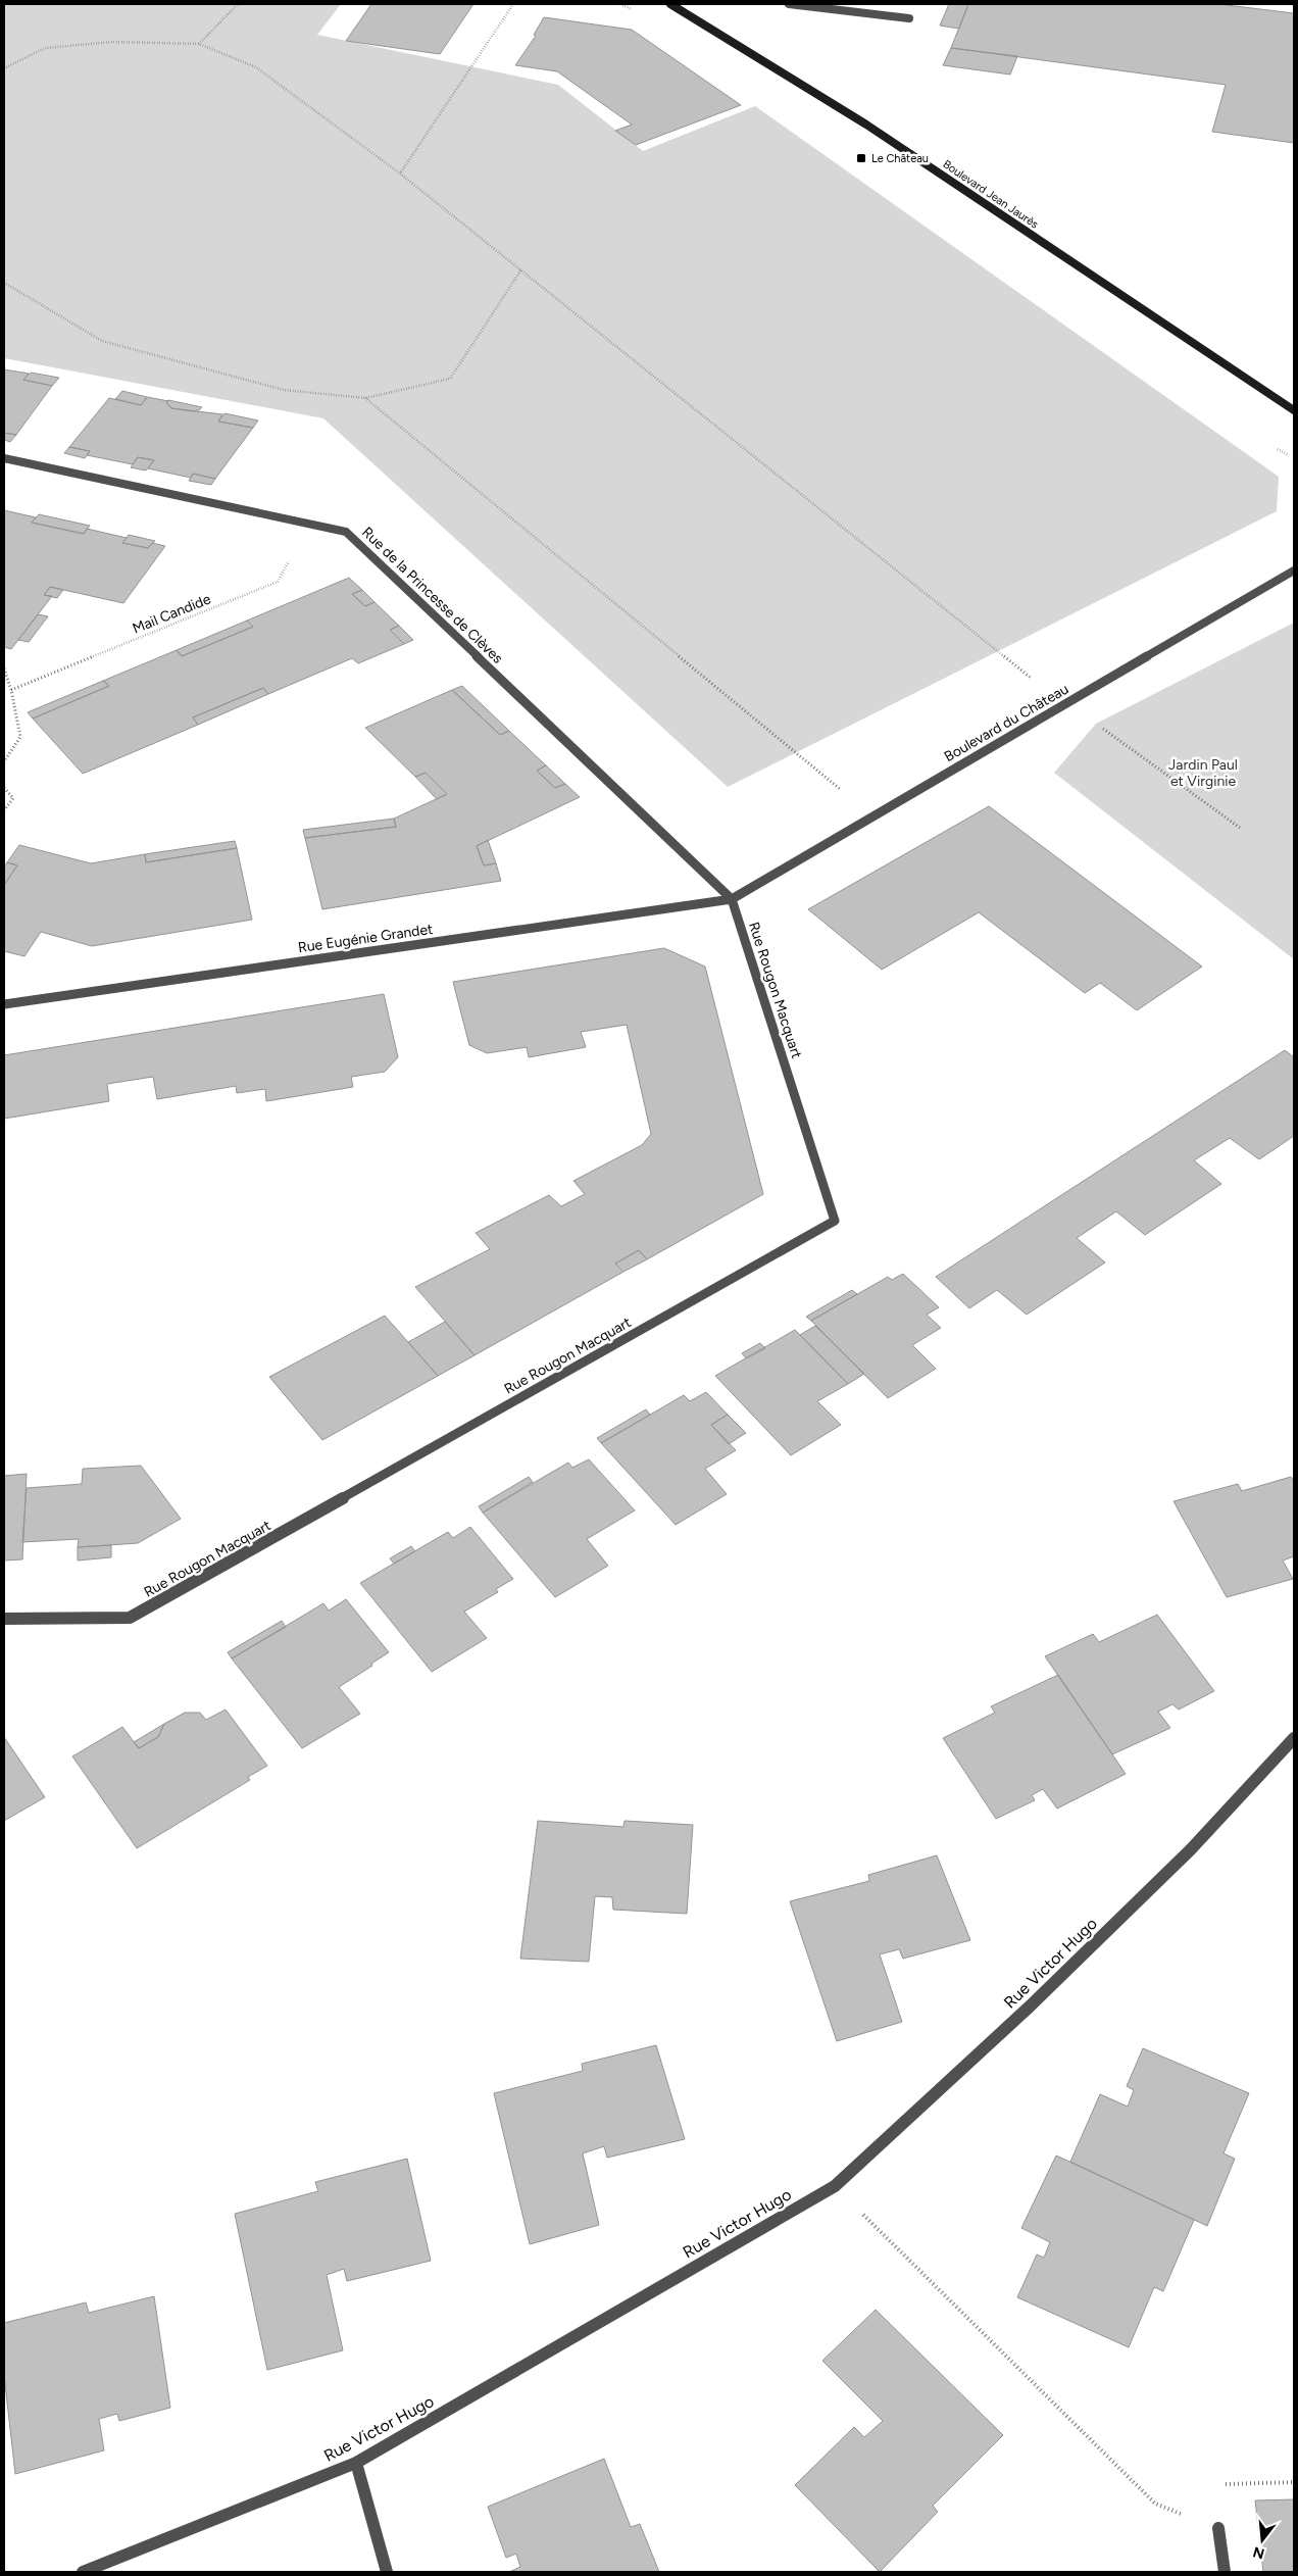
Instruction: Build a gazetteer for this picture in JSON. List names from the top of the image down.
{
  "streets": {
    "street": [
      "Boulevard Jean Jaurès",
      "Rue de la Princesse de Clèves",
      "Boulevard du Château",
      "Rue Eugénie Grandet",
      "Rue Rougon Macquart",
      "Rue Victor Hugo"
    ],
    "path": ["Mail Candide"]
  },
  "crossings": [
    ["Rue de la Princesse de Clèves", "Mail Candide"],
    ["Rue de la Princesse de Clèves", "Boulevard du Château"],
    ["Rue de la Princesse de Clèves", "Rue Eugénie Grandet"],
    ["Rue de la Princesse de Clèves", "Rue Rougon Macquart"],
    ["Boulevard du Château", "Rue Eugénie Grandet"],
    ["Boulevard du Château", "Rue Rougon Macquart"],
    ["Rue Eugénie Grandet", "Rue Rougon Macquart"]
  ],
  "parks": ["Jardin Paul et Virginie"],
  "places": {
    "transit": ["Le Château"]
  },
  "north": "bottom"
}
